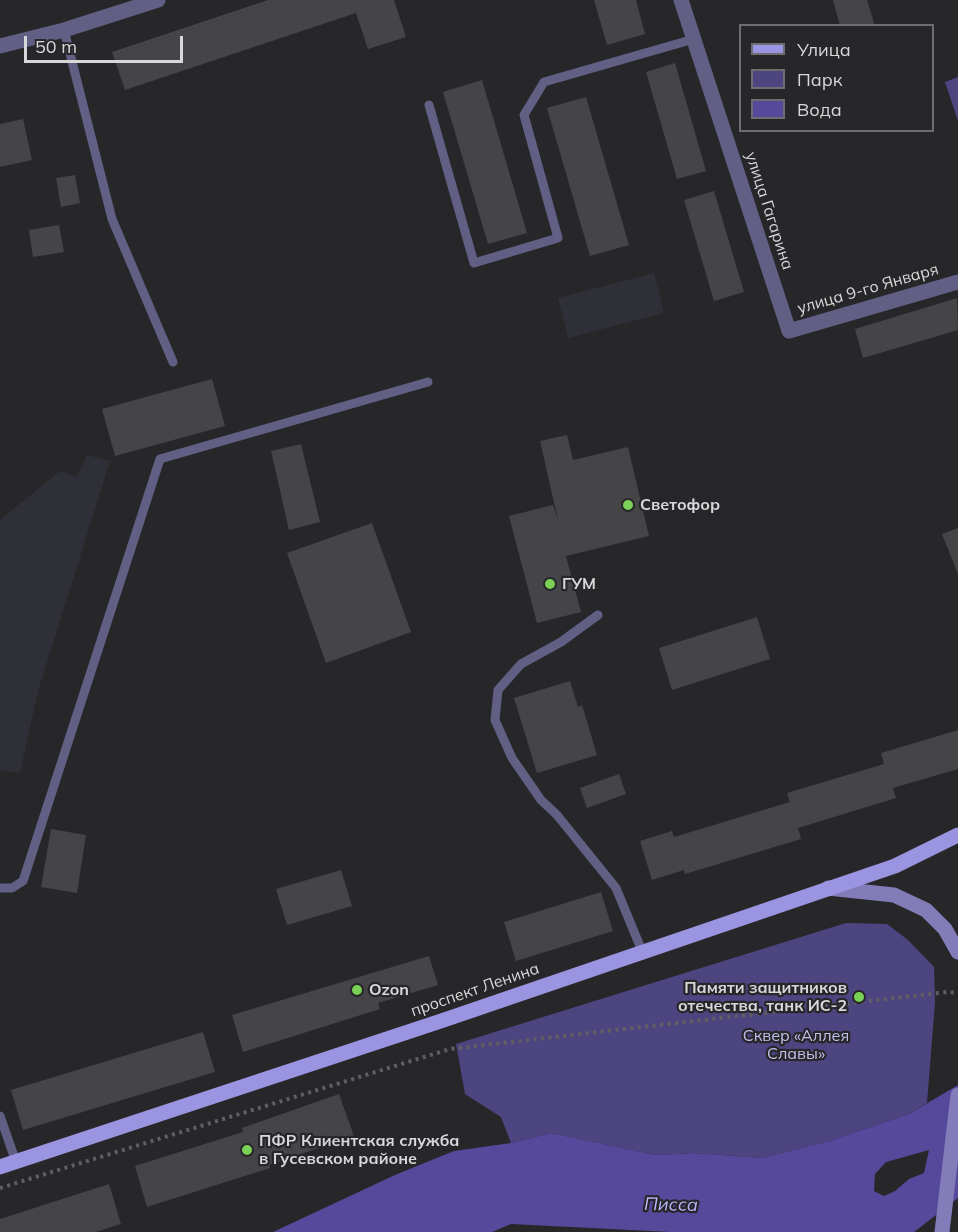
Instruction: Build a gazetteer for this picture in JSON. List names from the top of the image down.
{
  "streets": {
    "main road": ["проспект Ленина"],
    "street": ["улица Гагарина", "улица 9-го Января"]
  },
  "crossings": [
    ["улица Гагарина", "улица 9-го Января"]
  ],
  "water": ["Писса"],
  "parks": ["Сквер «Аллея Славы»"],
  "places": [
    "Светофор",
    "ГУМ",
    "Ozon",
    "Памяти защитников отечества, танк ИС-2",
    "ПФР Клиентская служба в Гусевском районе"
  ],
  "legend": ["Улица", "Парк", "Вода"],
  "scale_bar": "50 m"
}
